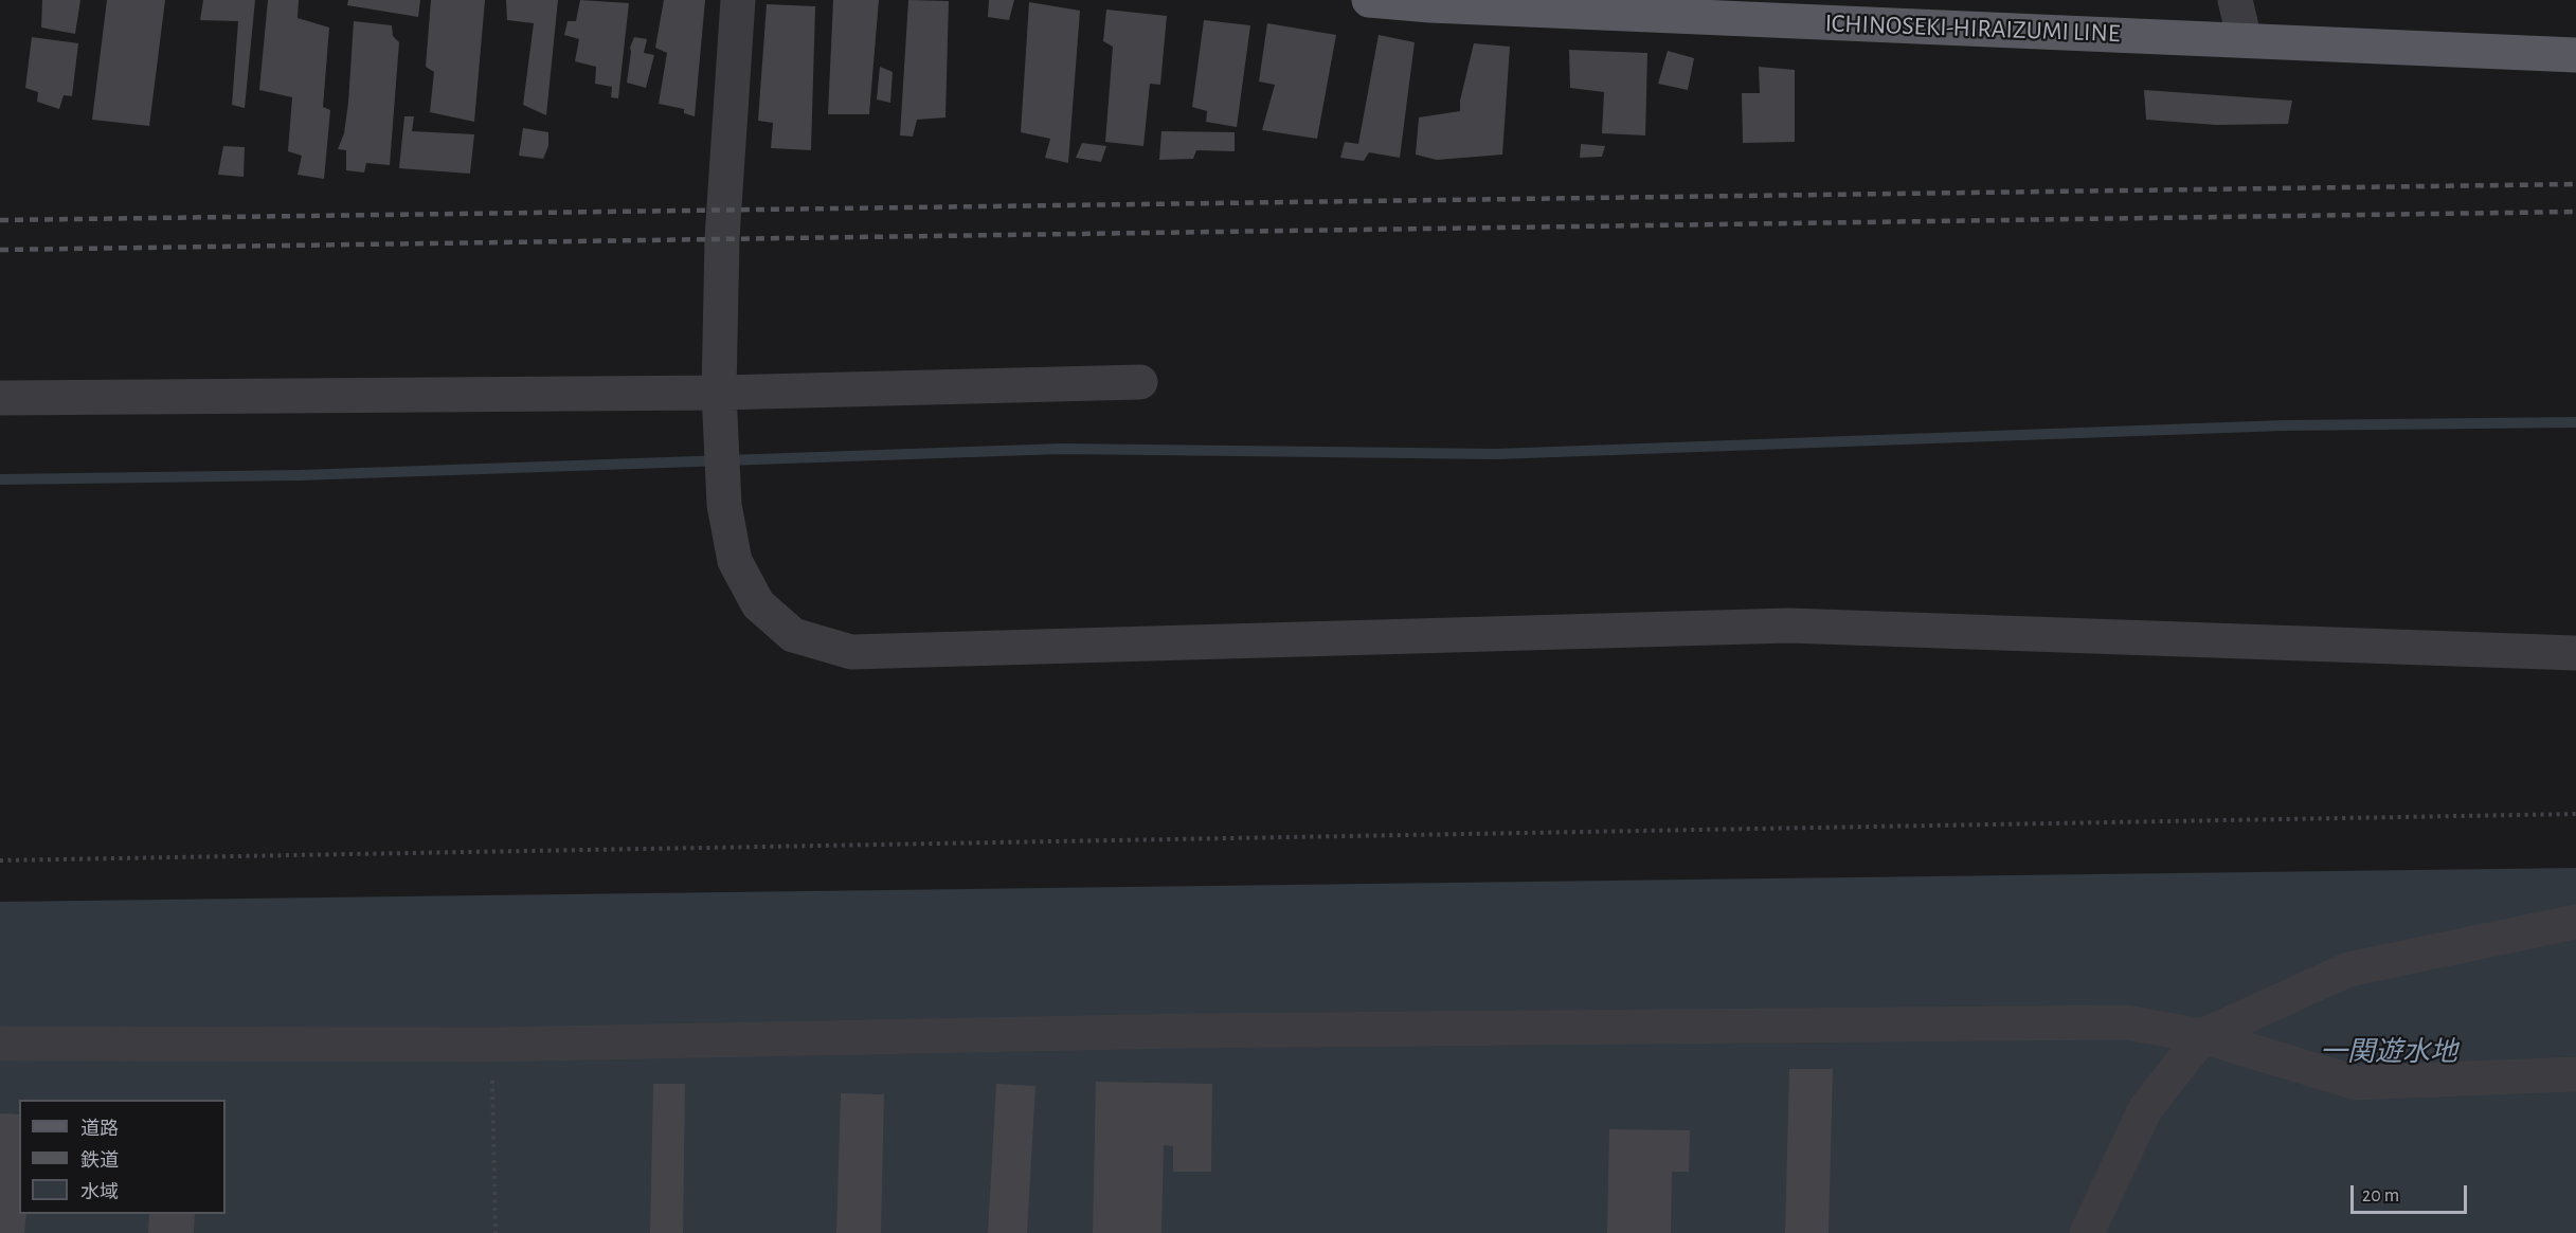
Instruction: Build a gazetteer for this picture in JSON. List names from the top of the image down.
{
  "streets": {
    "main road": ["ICHINOSEKI-HIRAIZUMI LINE"]
  },
  "water": ["一関遊水地"],
  "legend": ["道路", "鉄道", "水域"],
  "scale_bar": "20 m"
}
